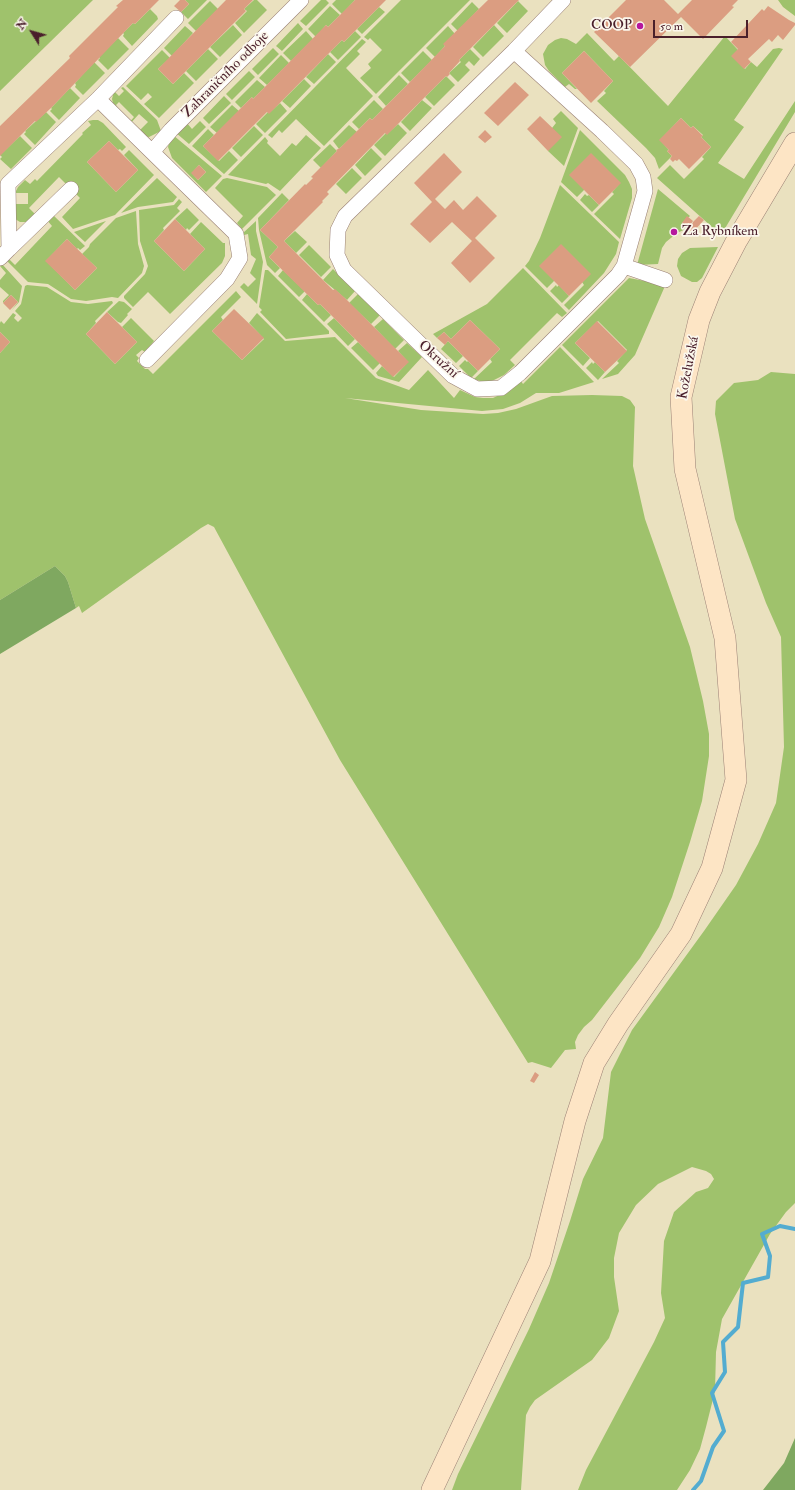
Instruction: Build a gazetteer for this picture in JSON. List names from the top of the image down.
{
  "streets": {
    "main road": ["Koželužská"],
    "street": ["Zahraničního odboje", "Okružní"]
  },
  "places": ["COOP", "Za Rybníkem"],
  "scale_bar": "50 m",
  "north": "top left"
}
